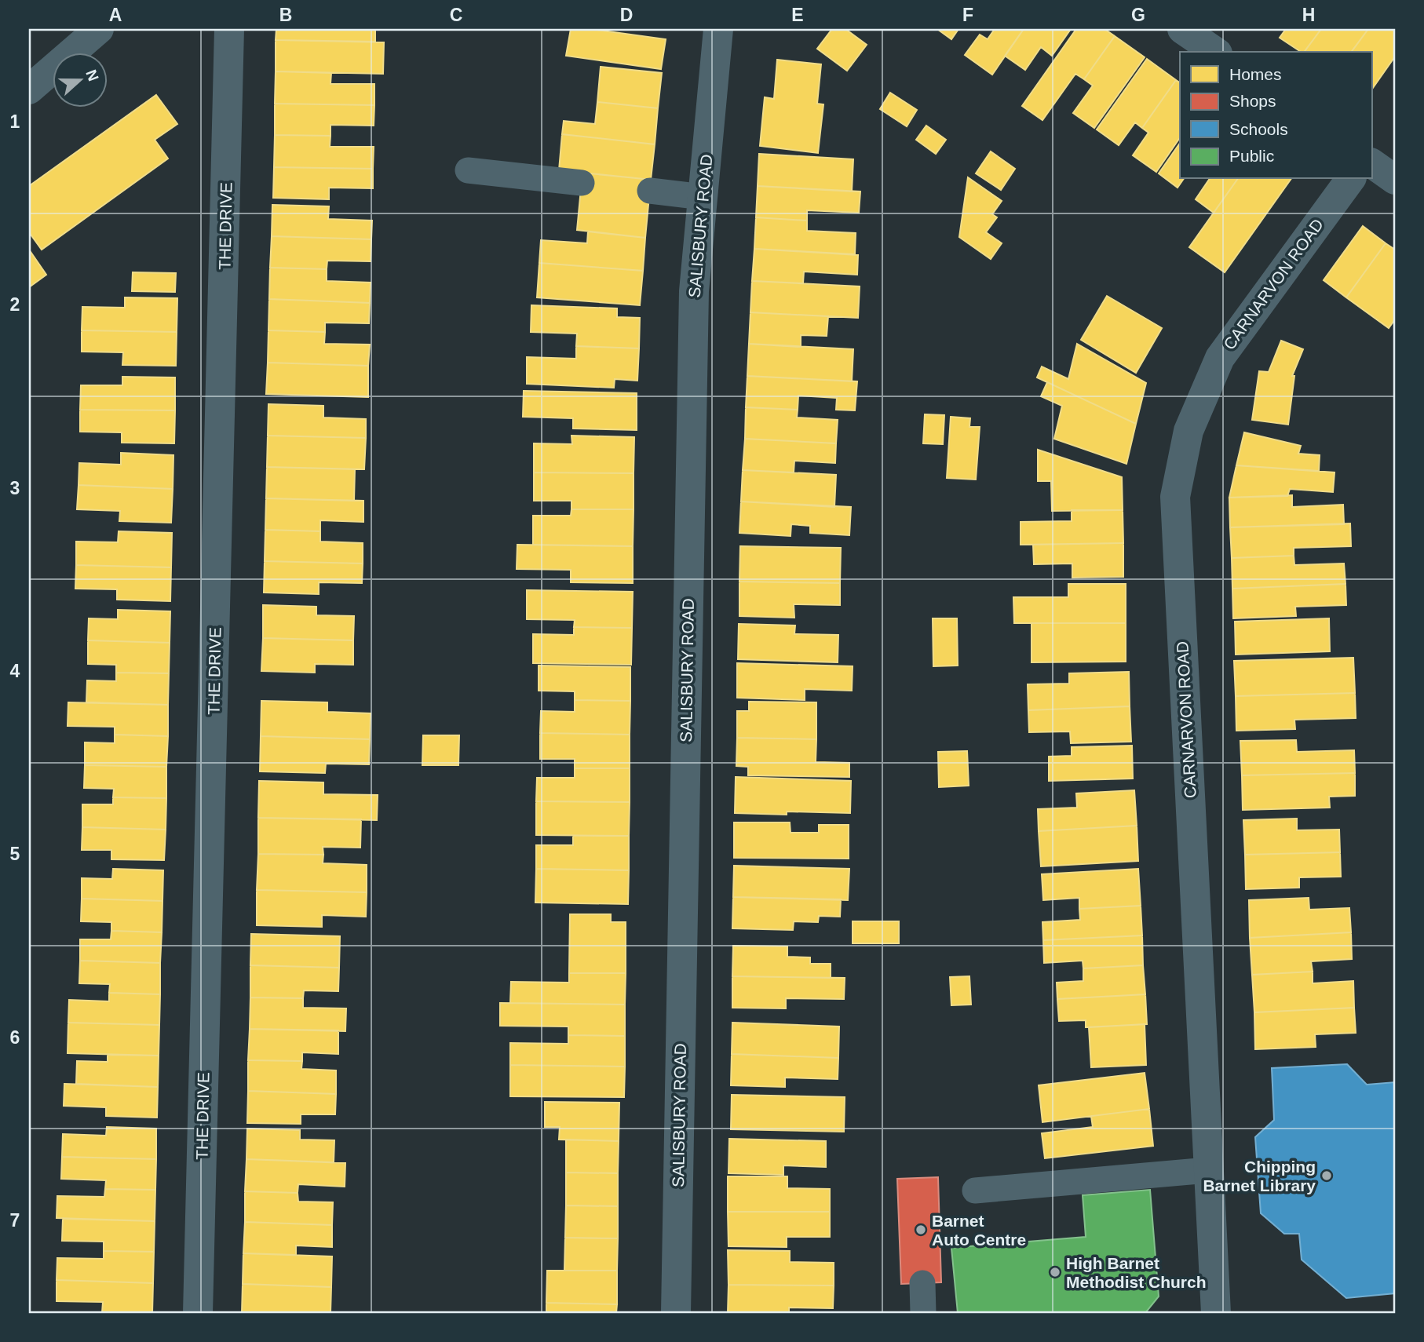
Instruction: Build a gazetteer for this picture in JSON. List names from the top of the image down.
{
  "streets": {
    "street": ["THE DRIVE", "SALISBURY ROAD", "CARNARVON ROAD"]
  },
  "places": ["Chipping Barnet Library", "Barnet Auto Centre", "High Barnet Methodist Church"],
  "legend": [
    "Homes",
    "Shops",
    "Schools",
    "Public"
  ],
  "north": "right",
  "grid": {
    "columns": [
      "A",
      "B",
      "C",
      "D",
      "E",
      "F",
      "G",
      "H"
    ],
    "rows": [
      "1",
      "2",
      "3",
      "4",
      "5",
      "6",
      "7"
    ]
  }
}
